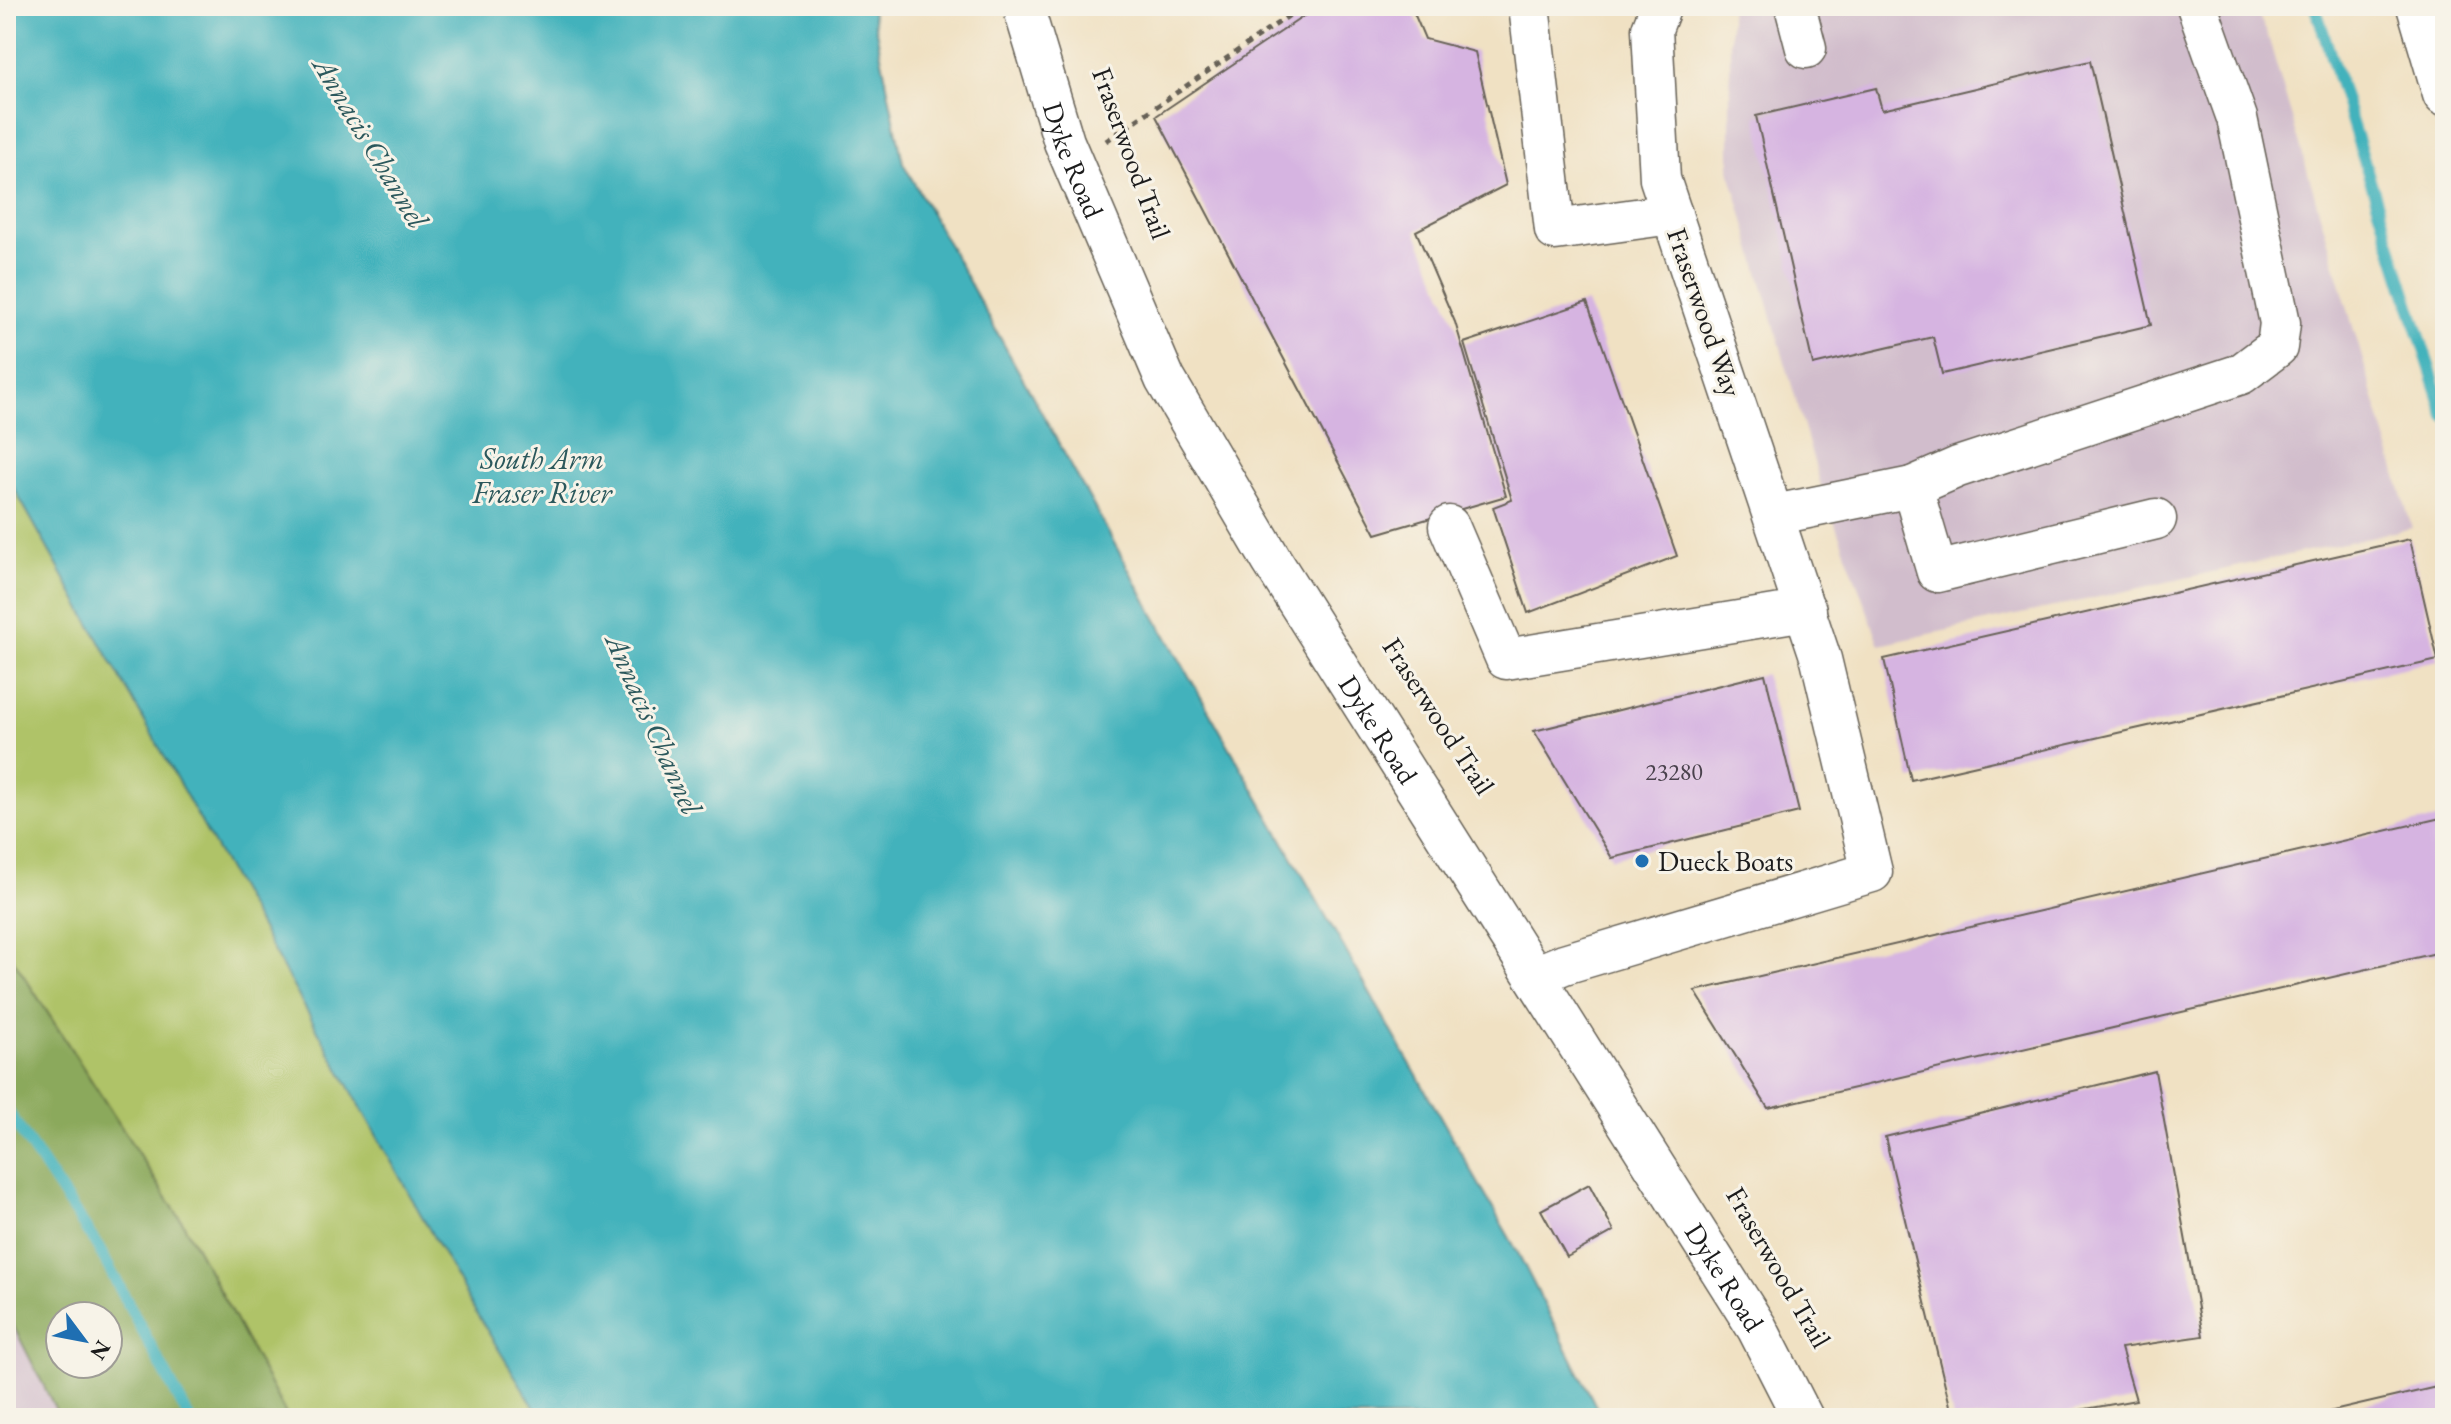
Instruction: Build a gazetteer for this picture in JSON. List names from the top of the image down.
{
  "streets": {
    "street": ["Dyke Road", "Fraserwood Way"],
    "path": ["Fraserwood Trail"]
  },
  "crossings": [
    ["Dyke Road", "Fraserwood Way"]
  ],
  "water": ["Annacis Channel", "South Arm Fraser River"],
  "places": ["Dueck Boats"],
  "house_numbers": ["23280"],
  "north": "bottom right"
}
